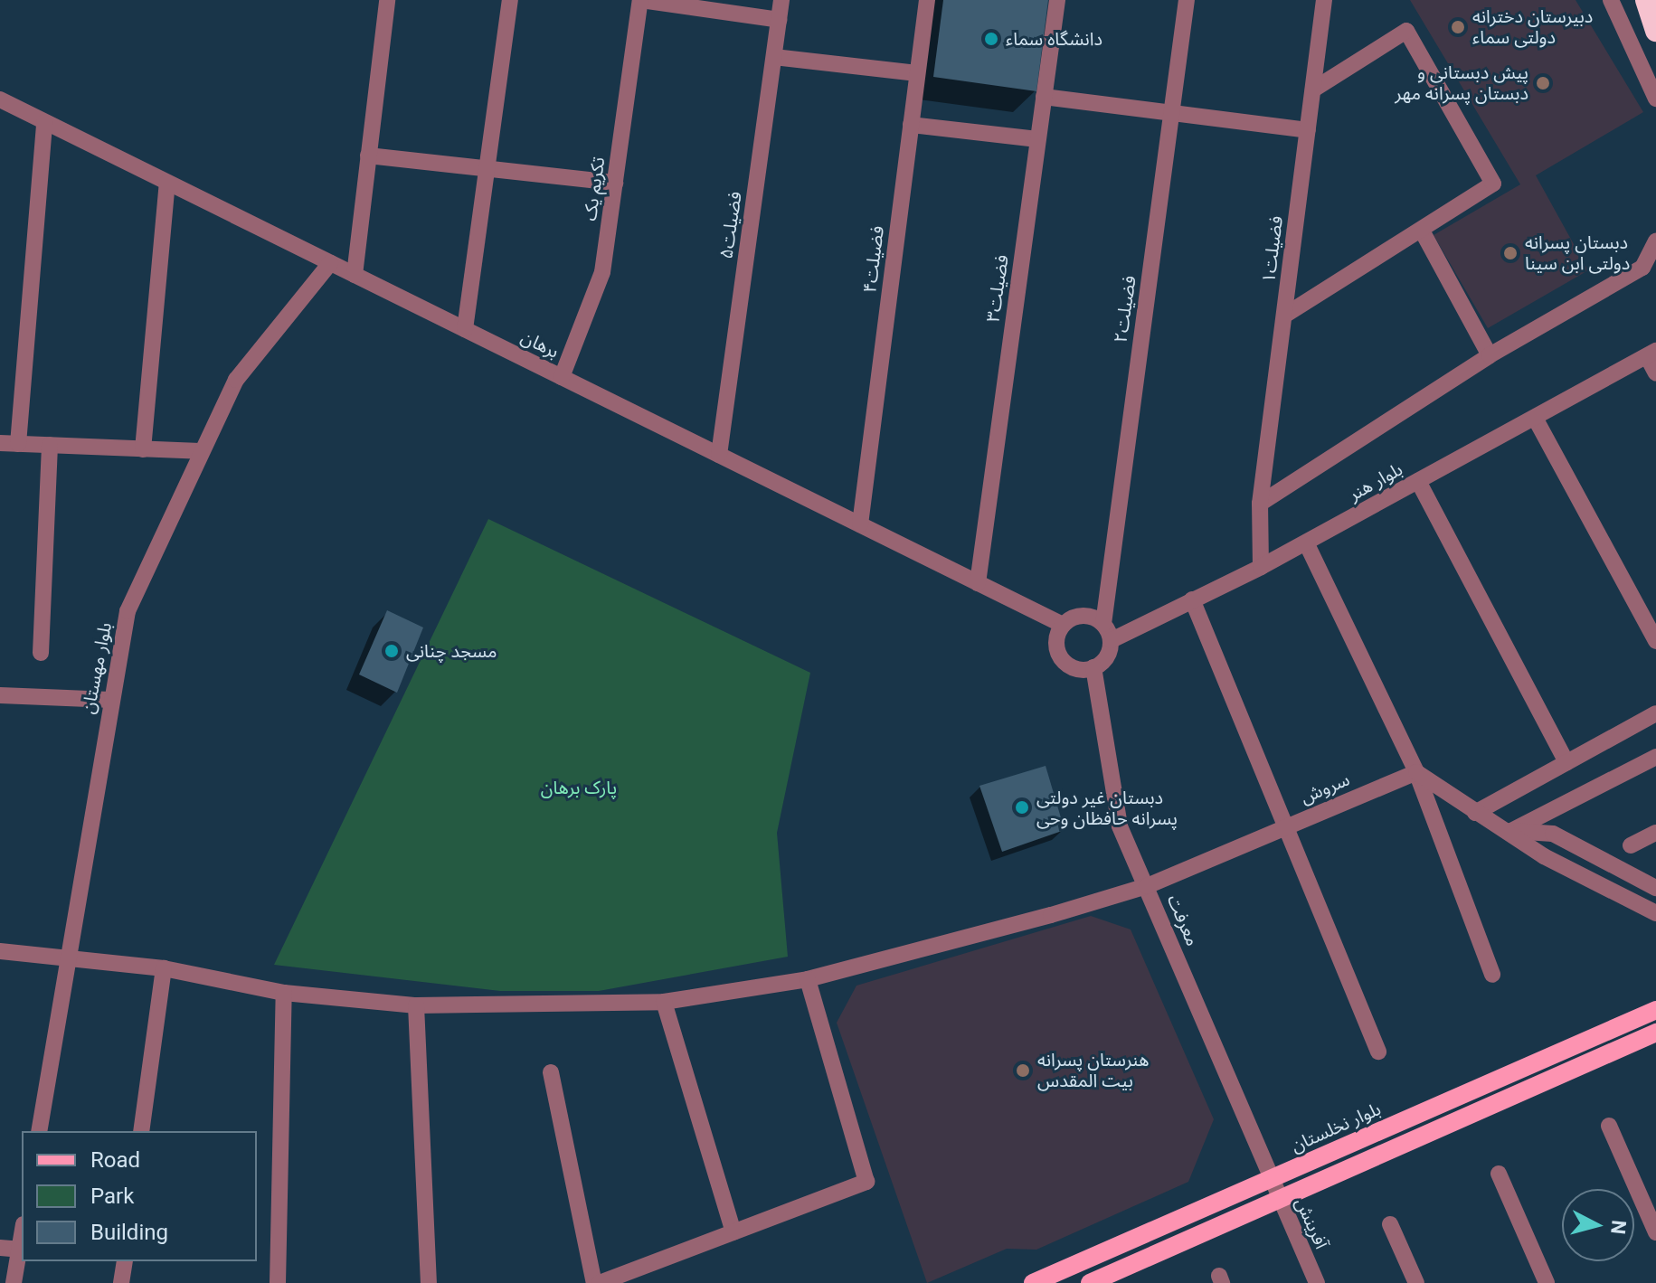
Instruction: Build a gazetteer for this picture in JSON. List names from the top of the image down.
{
  "streets": {
    "main road": ["بلوار نخلستان"],
    "street": [
      "تکریم یک",
      "فضیلت۵",
      "فضیلت۱",
      "فضیلت۴",
      "فضیلت۳",
      "فضیلت۲",
      "برهان",
      "بلوار هنر",
      "بلوار مهستان",
      "سروش",
      "معرفت",
      "آفرینش"
    ]
  },
  "crossings": [
    ["تکریم یک", "برهان"],
    ["فضیلت۵", "برهان"],
    ["فضیلت۱", "بلوار هنر"],
    ["فضیلت۴", "برهان"],
    ["فضیلت۳", "برهان"],
    ["فضیلت۲", "برهان"],
    ["فضیلت۲", "بلوار هنر"],
    ["فضیلت۲", "معرفت"],
    ["برهان", "بلوار هنر"],
    ["برهان", "بلوار مهستان"],
    ["برهان", "معرفت"],
    ["بلوار هنر", "معرفت"],
    ["بلوار مهستان", "سروش"],
    ["سروش", "معرفت"],
    ["معرفت", "بلوار نخلستان"],
    ["معرفت", "آفرینش"],
    ["بلوار نخلستان", "آفرینش"]
  ],
  "parks": ["پارک برهان"],
  "places": [
    "دبیرستان دخترانه دولتی سماء",
    "دانشگاه سماء",
    "پیش دبستانی و دبستان پسرانه مهر",
    "دبستان پسرانه دولتی ابن سینا",
    "مسجد چنانی",
    "دبستان غیر دولتی پسرانه حافظان وحی",
    "هنرستان پسرانه بیت المقدس"
  ],
  "legend": ["Road", "Park", "Building"],
  "north": "right"
}
